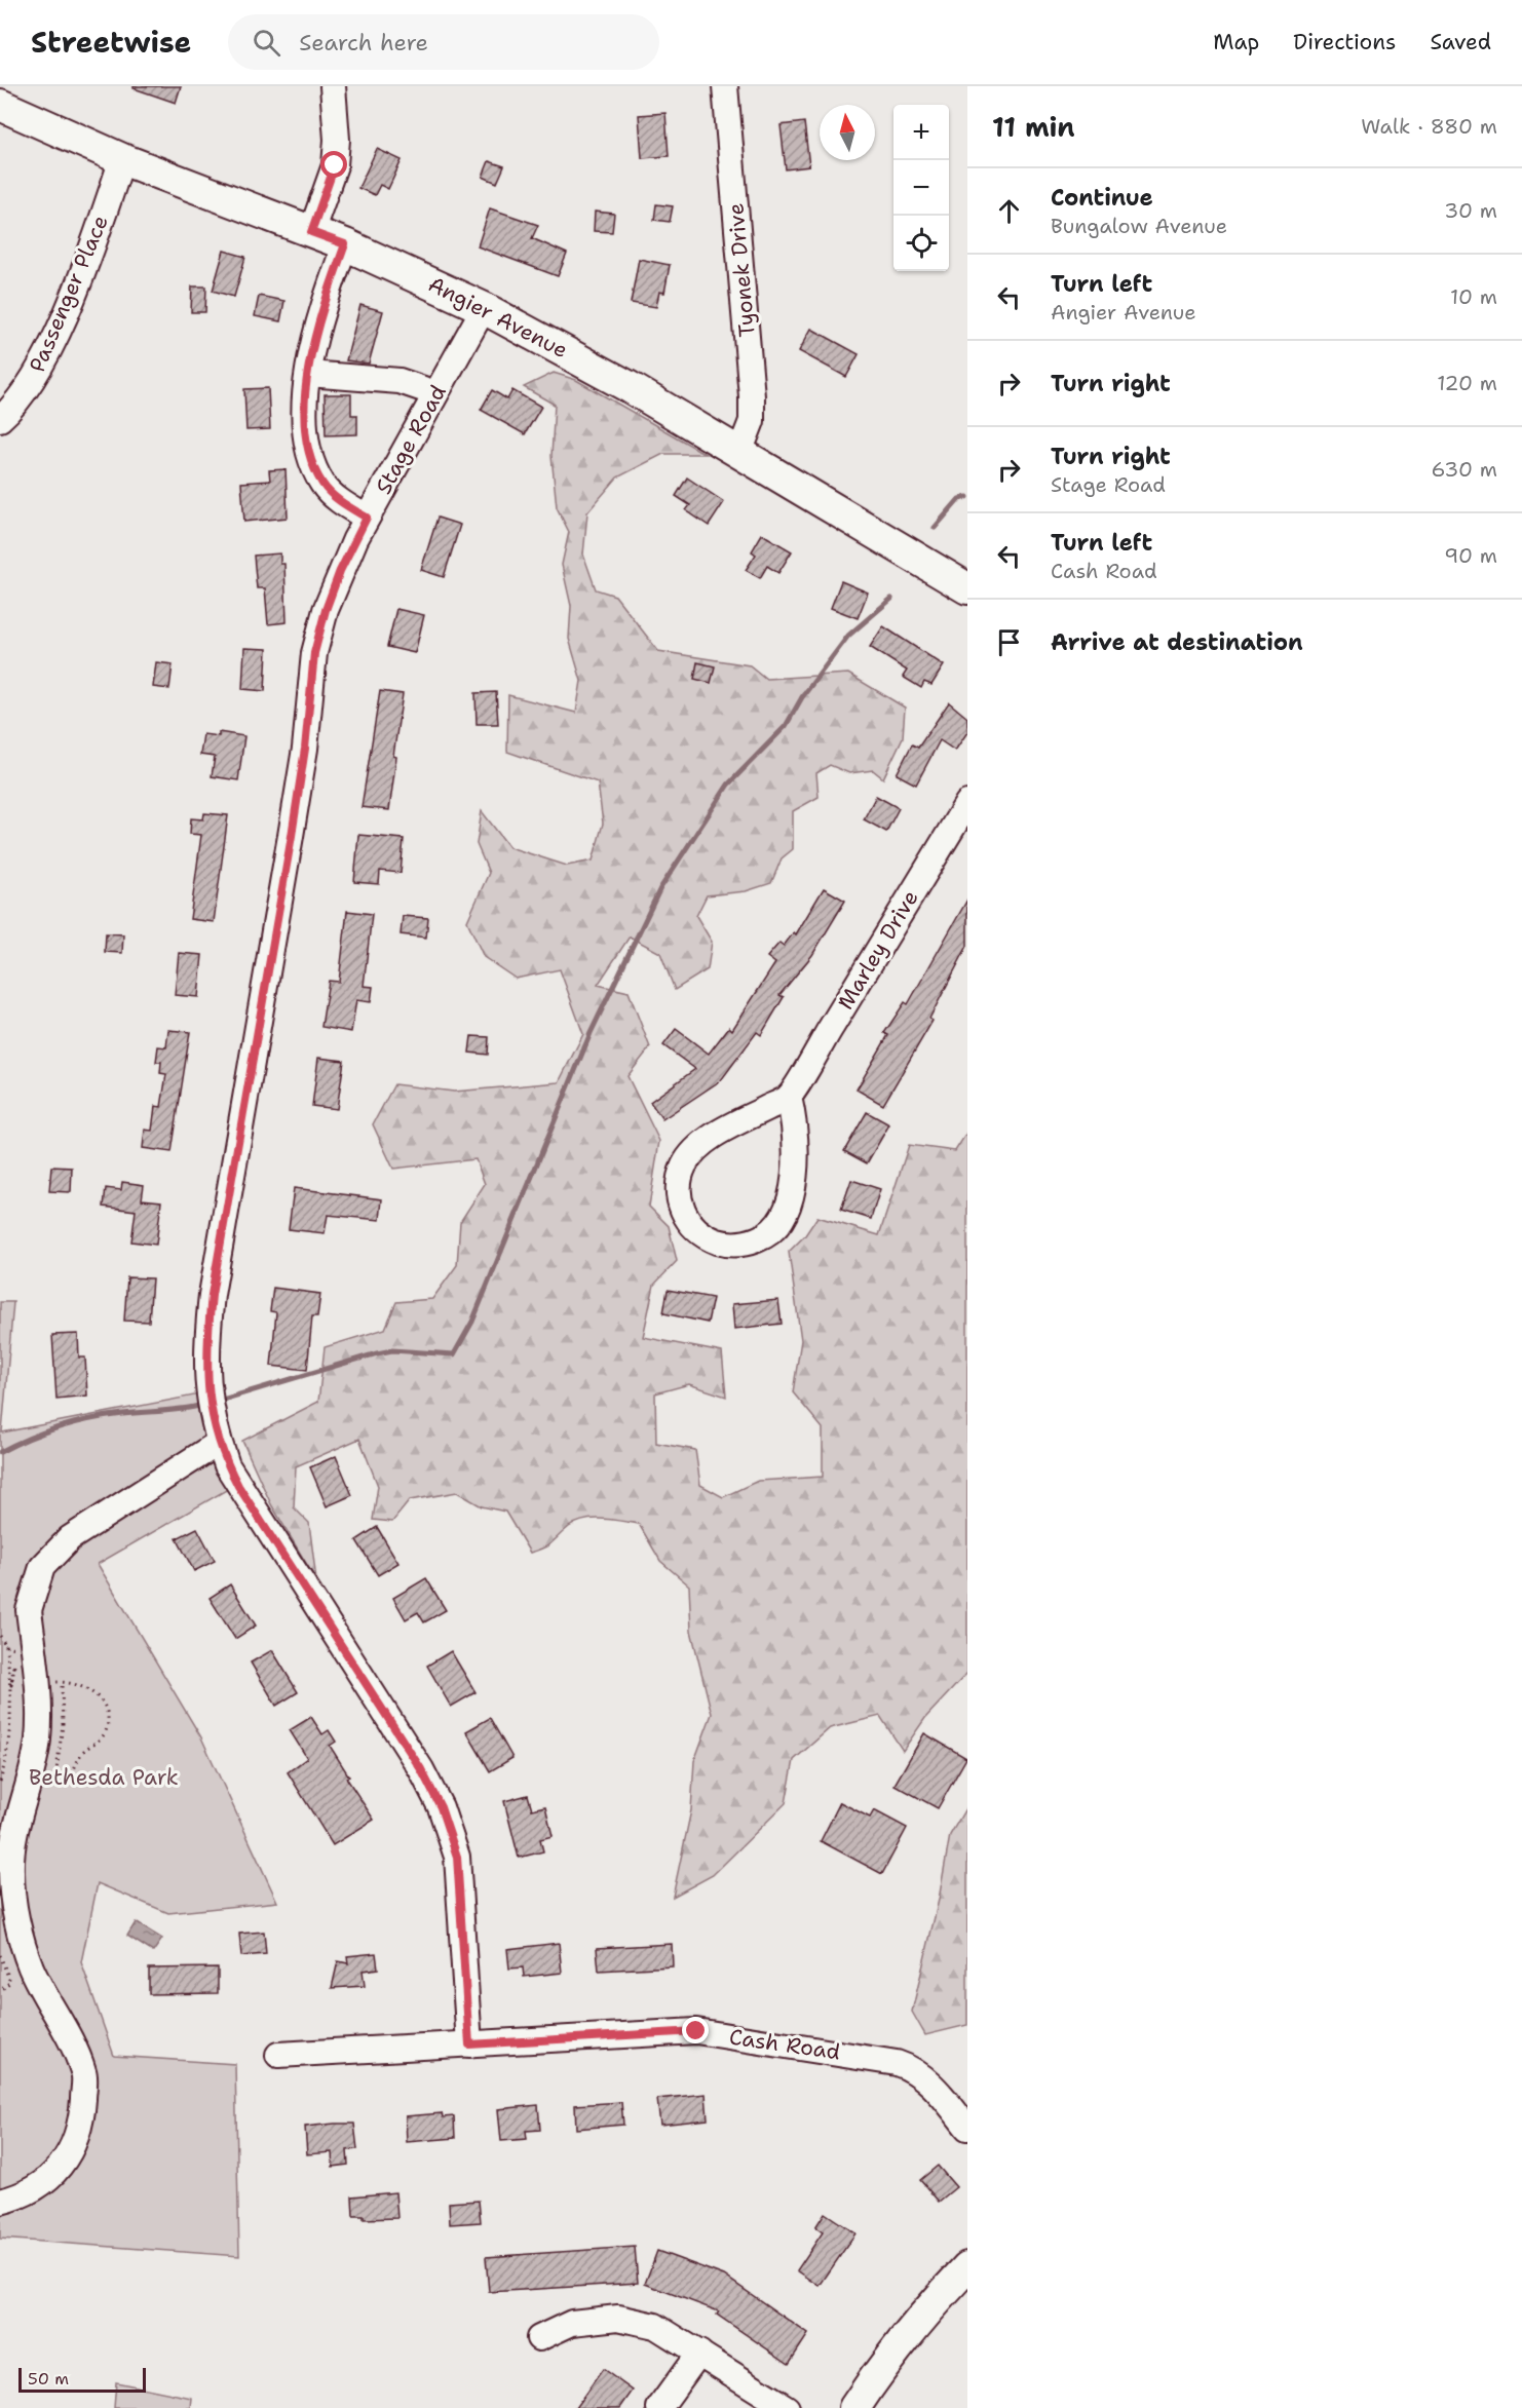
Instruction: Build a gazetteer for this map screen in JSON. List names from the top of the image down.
{
  "streets": {
    "main road": ["Angier Avenue"],
    "street": [
      "Tyonek Drive",
      "Passenger Place",
      "Stage Road",
      "Marley Drive",
      "Cash Road"
    ]
  },
  "crossings": [
    ["Tyonek Drive", "Angier Avenue"],
    ["Passenger Place", "Angier Avenue"],
    ["Angier Avenue", "Stage Road"],
    ["Stage Road", "Cash Road"]
  ],
  "parks": ["Bethesda Park"],
  "scale_bar": "50 m",
  "north": "top",
  "page": {
    "header": "Streetwise",
    "search": "Search here",
    "nav": ["Map", "Directions", "Saved"],
    "heading": ["11 min", "Walk · 880 m"],
    "map_buttons": ["+", "−"],
    "list": [
      ["Continue", "Bungalow Avenue", "30 m"],
      ["Turn left", "Angier Avenue", "10 m"],
      ["Turn right", "120 m"],
      ["Turn right", "Stage Road", "630 m"],
      ["Turn left", "Cash Road", "90 m"],
      "Arrive at destination"
    ],
    "scale": "50 m"
  }
}
